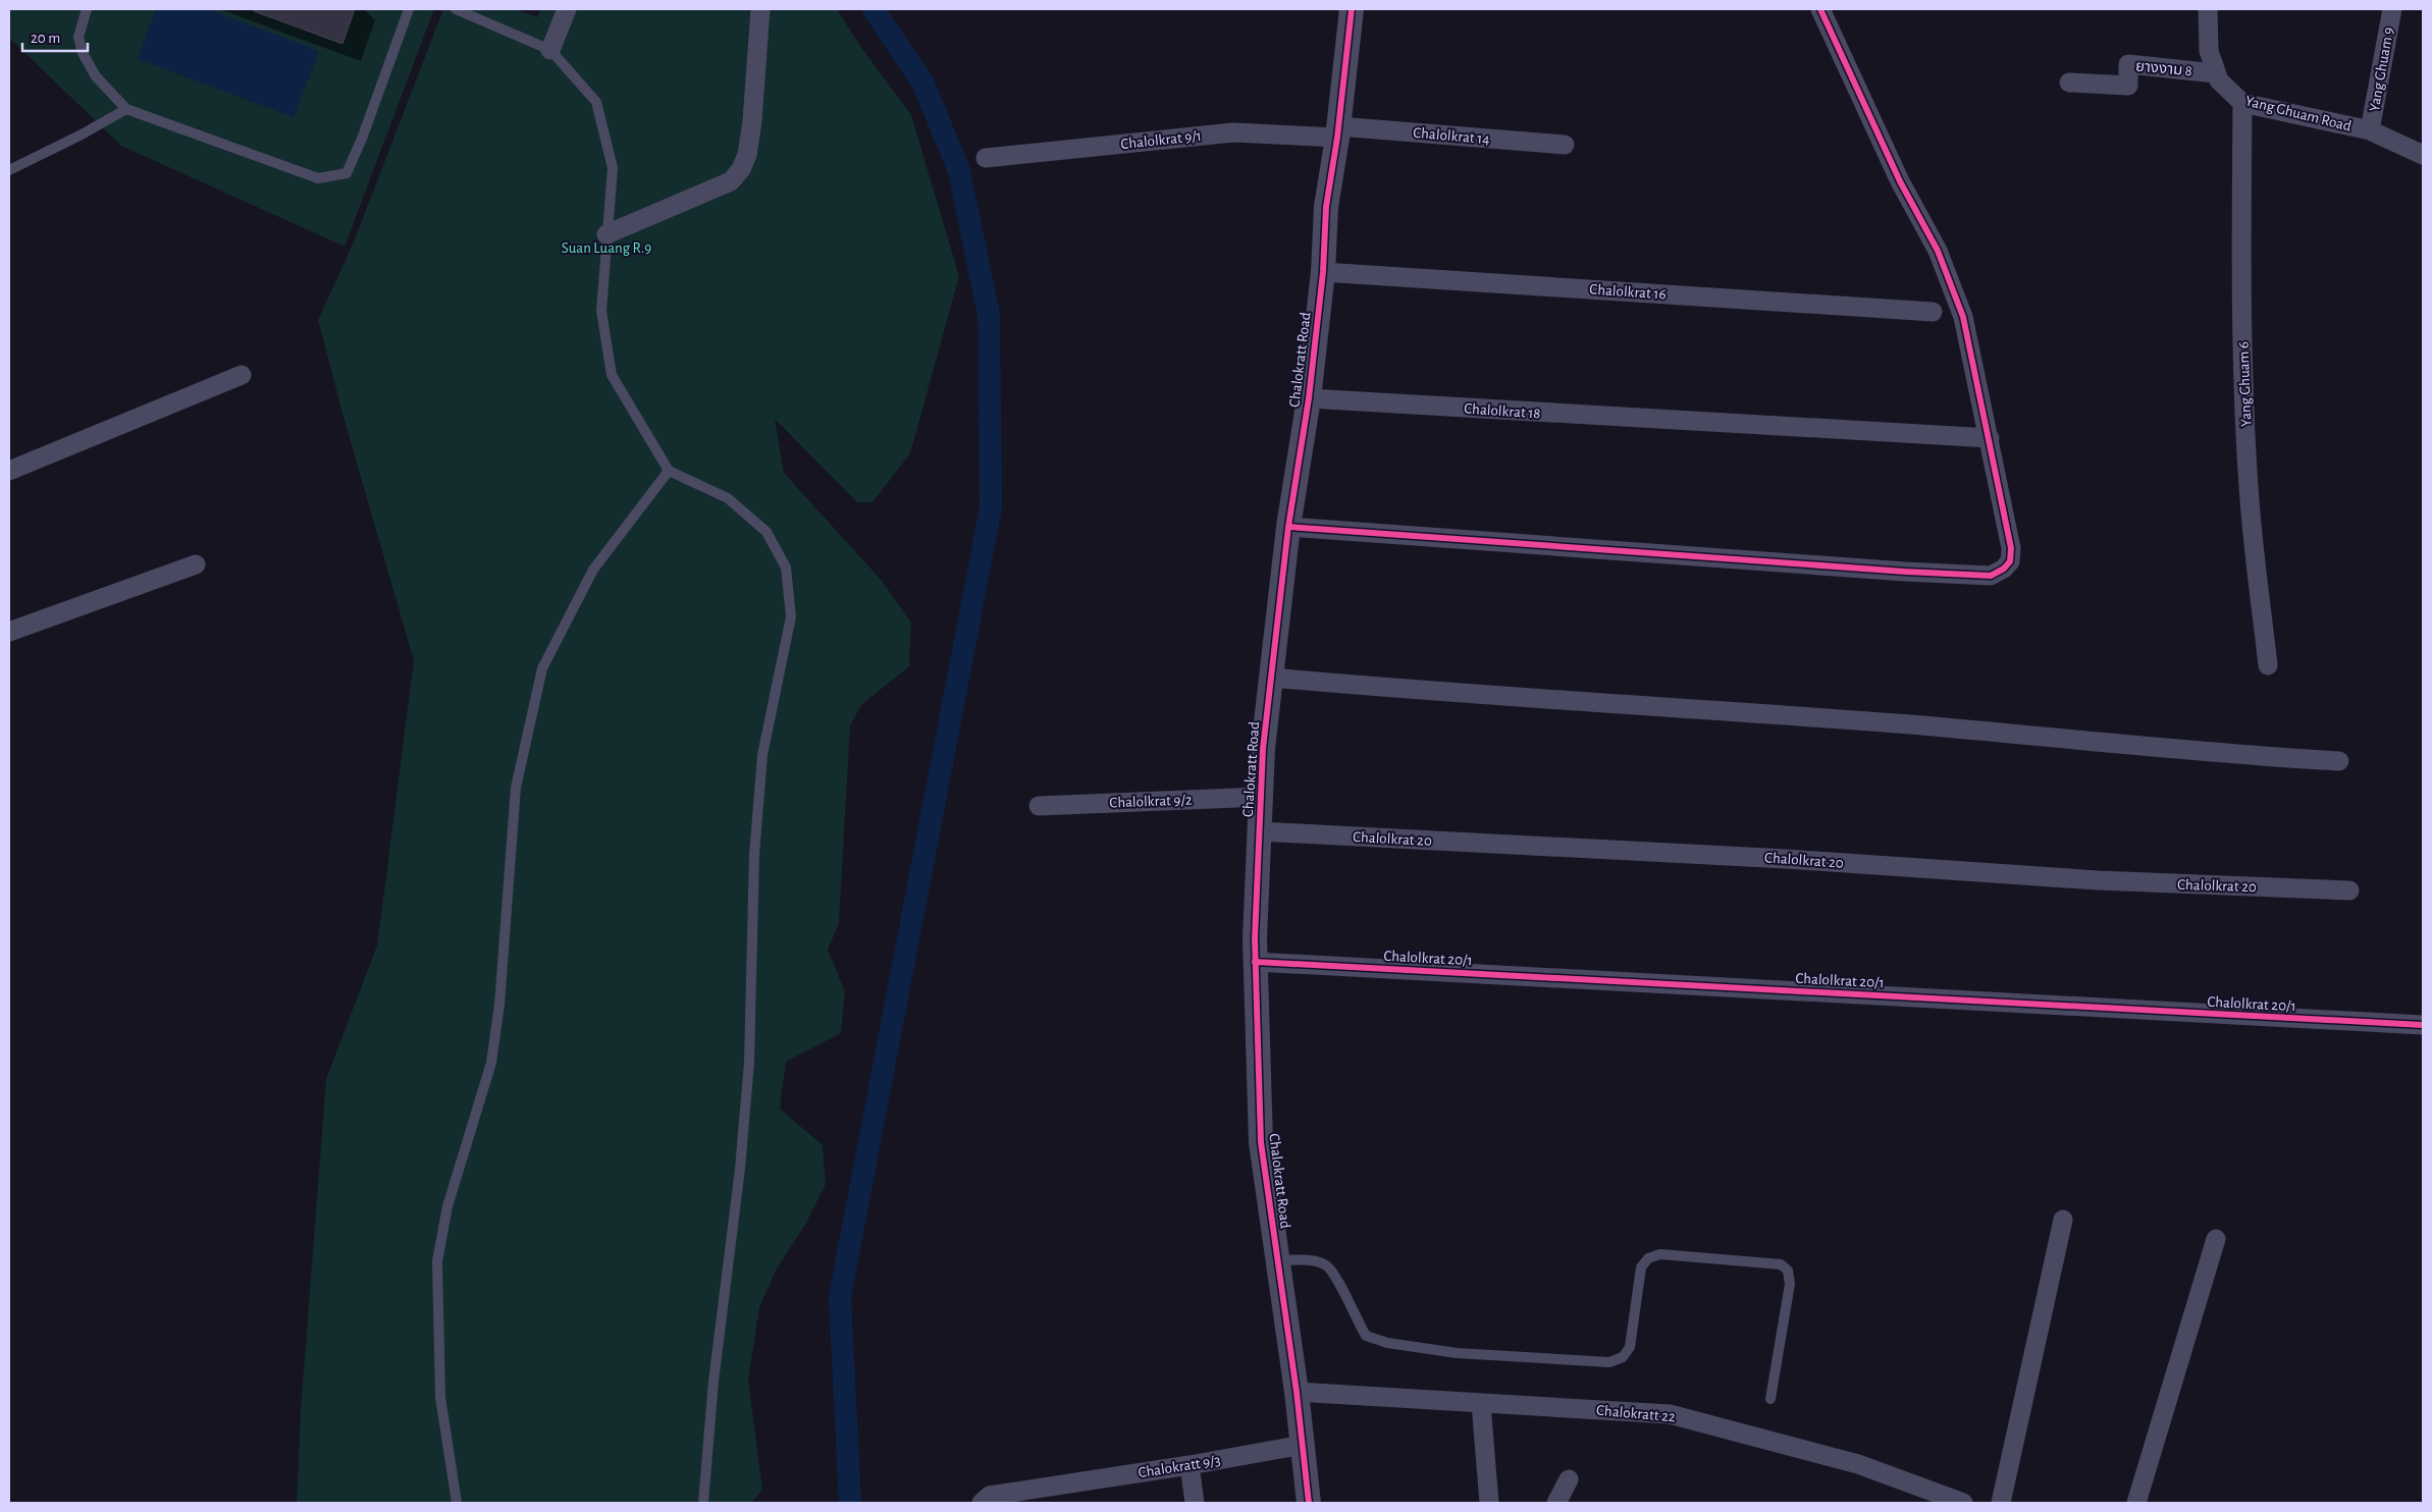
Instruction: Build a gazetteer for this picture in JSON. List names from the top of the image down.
{
  "streets": {
    "street": [
      "ยางงาม 8",
      "Yang Ghuam 9",
      "Yang Ghuam Road",
      "Chalolkrat 14",
      "Chalolkrat 9/1",
      "Chalolkrat 16",
      "Chalokratt Road",
      "Yang Ghuam 6",
      "Chalolkrat 18",
      "Chalolkrat 9/2",
      "Chalolkrat 20",
      "Chalolkrat 20/1",
      "Chalokratt 22",
      "Chalokratt 9/3"
    ]
  },
  "crossings": [
    ["ยางงาม 8", "Yang Ghuam Road"],
    ["Yang Ghuam 9", "Yang Ghuam Road"],
    ["Yang Ghuam Road", "Yang Ghuam 6"],
    ["Chalolkrat 14", "Chalolkrat 9/1"],
    ["Chalolkrat 14", "Chalokratt Road"],
    ["Chalolkrat 9/1", "Chalokratt Road"],
    ["Chalolkrat 16", "Chalokratt Road"],
    ["Chalokratt Road", "Chalolkrat 18"],
    ["Chalokratt Road", "Chalolkrat 9/2"],
    ["Chalokratt Road", "Chalolkrat 20"],
    ["Chalokratt Road", "Chalolkrat 20/1"],
    ["Chalokratt Road", "Chalokratt 22"],
    ["Chalokratt Road", "Chalokratt 9/3"]
  ],
  "parks": ["Suan Luang R.9"],
  "scale_bar": "20 m"
}
